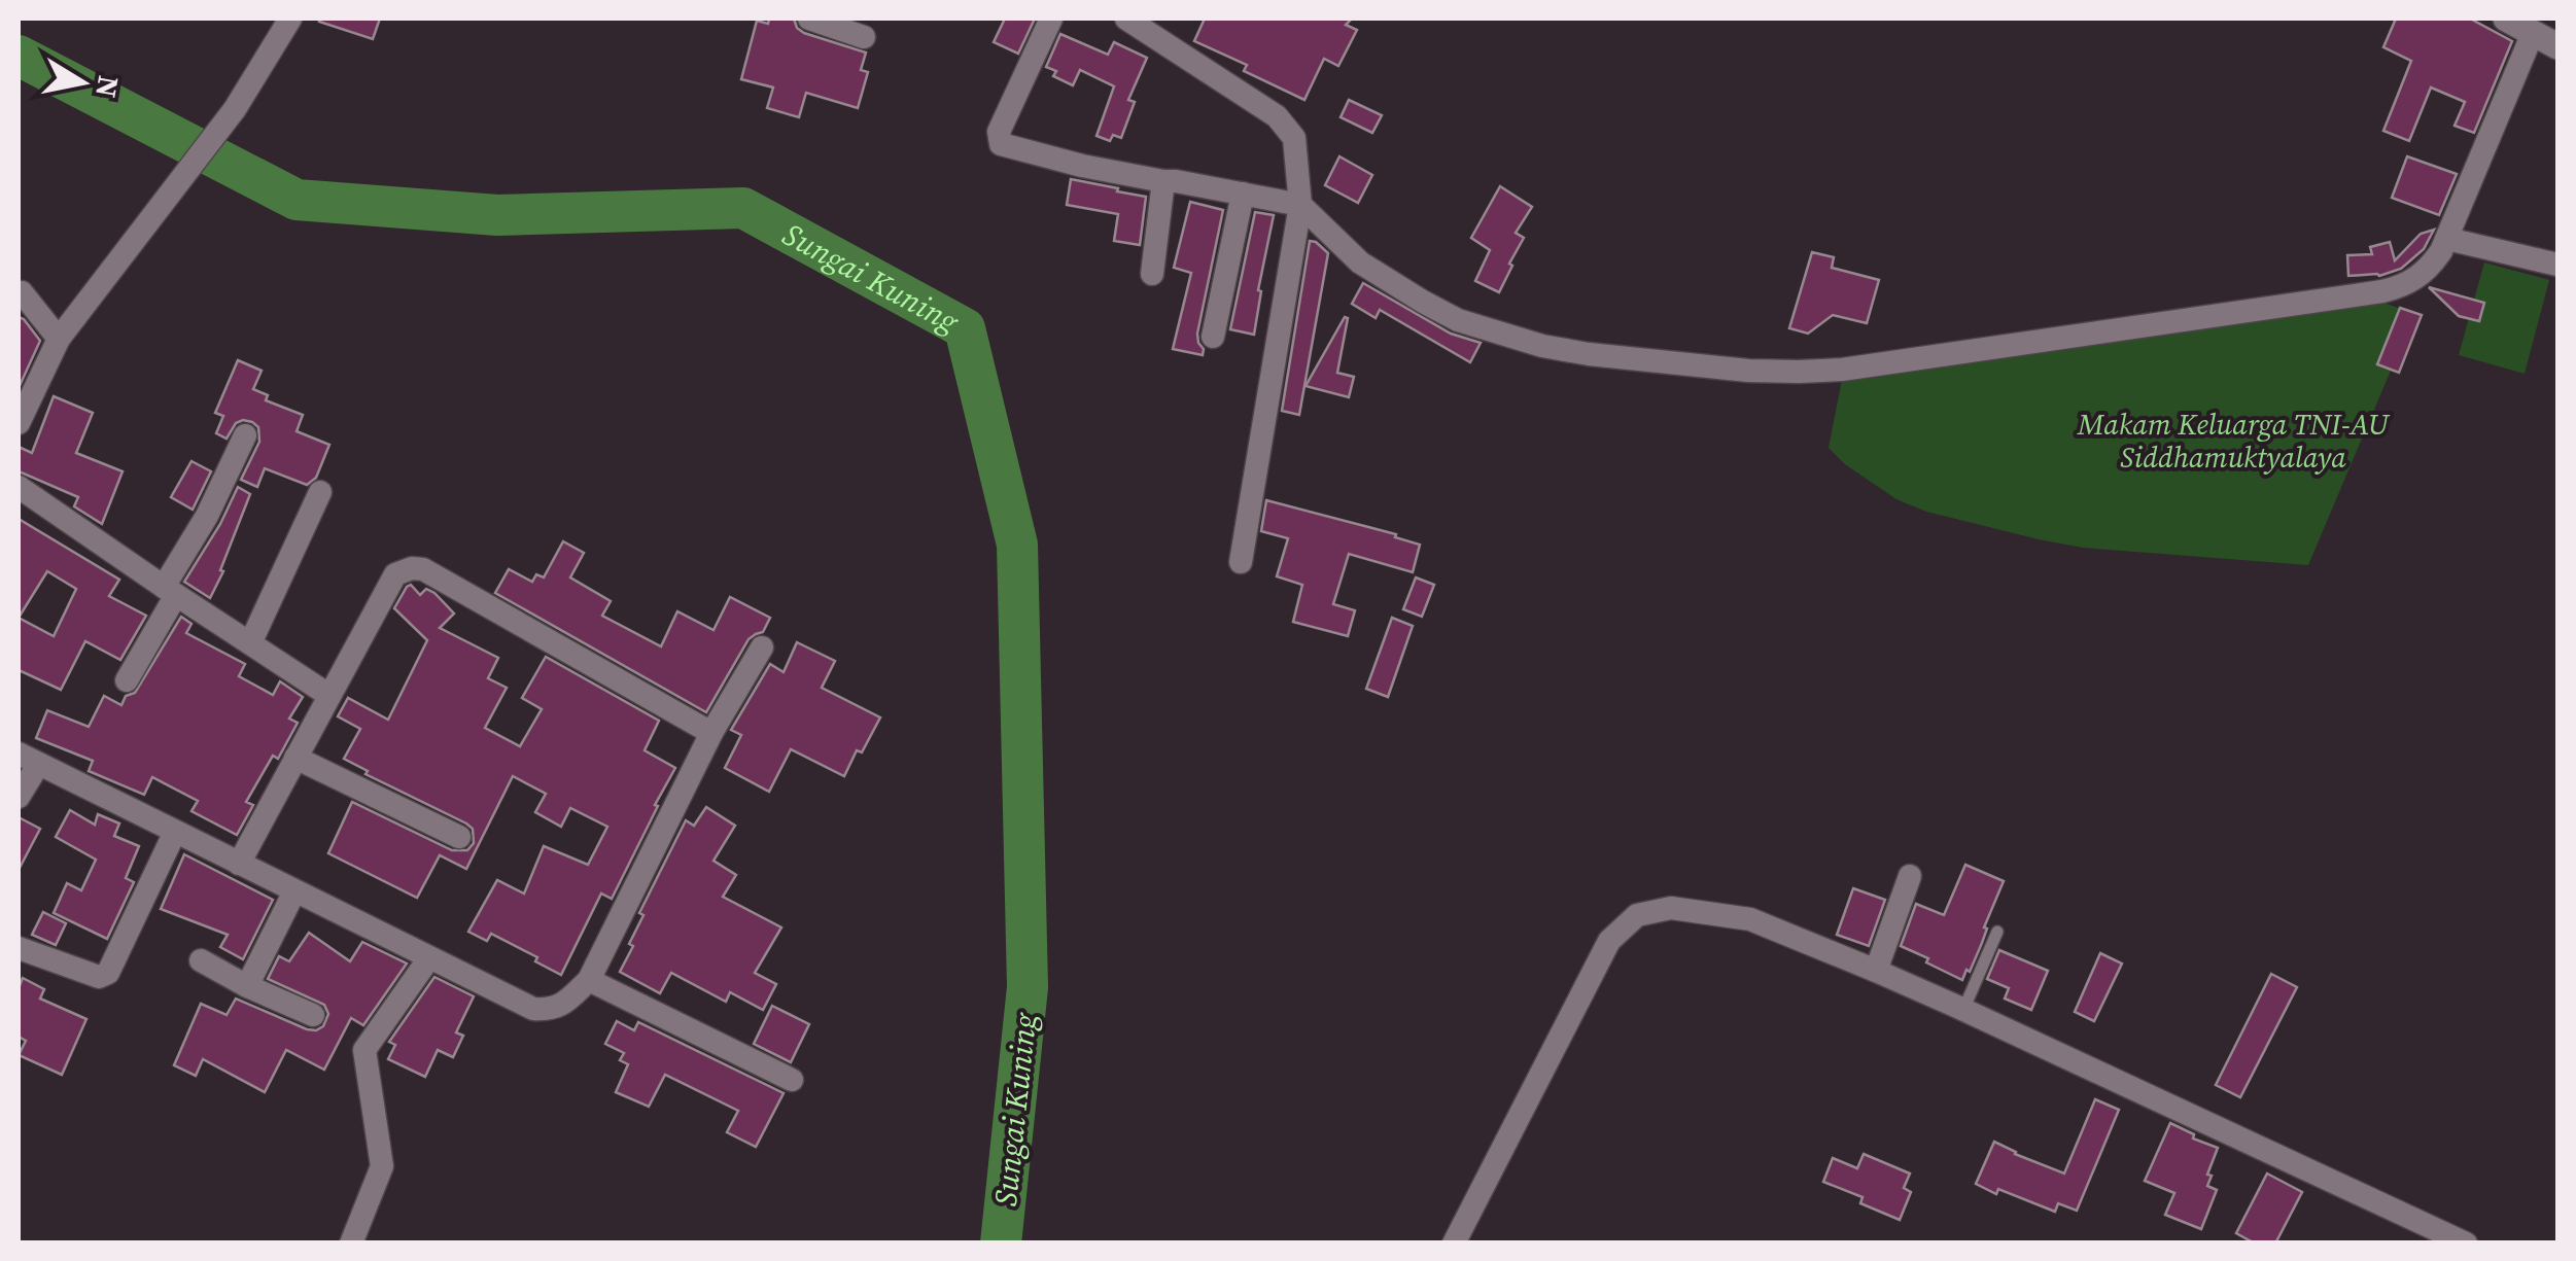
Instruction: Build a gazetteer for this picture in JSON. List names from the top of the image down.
{
  "water": ["Sungai Kuning"],
  "parks": ["Makam Keluarga TNI-AU Siddhamuktyalaya"],
  "north": "right"
}
